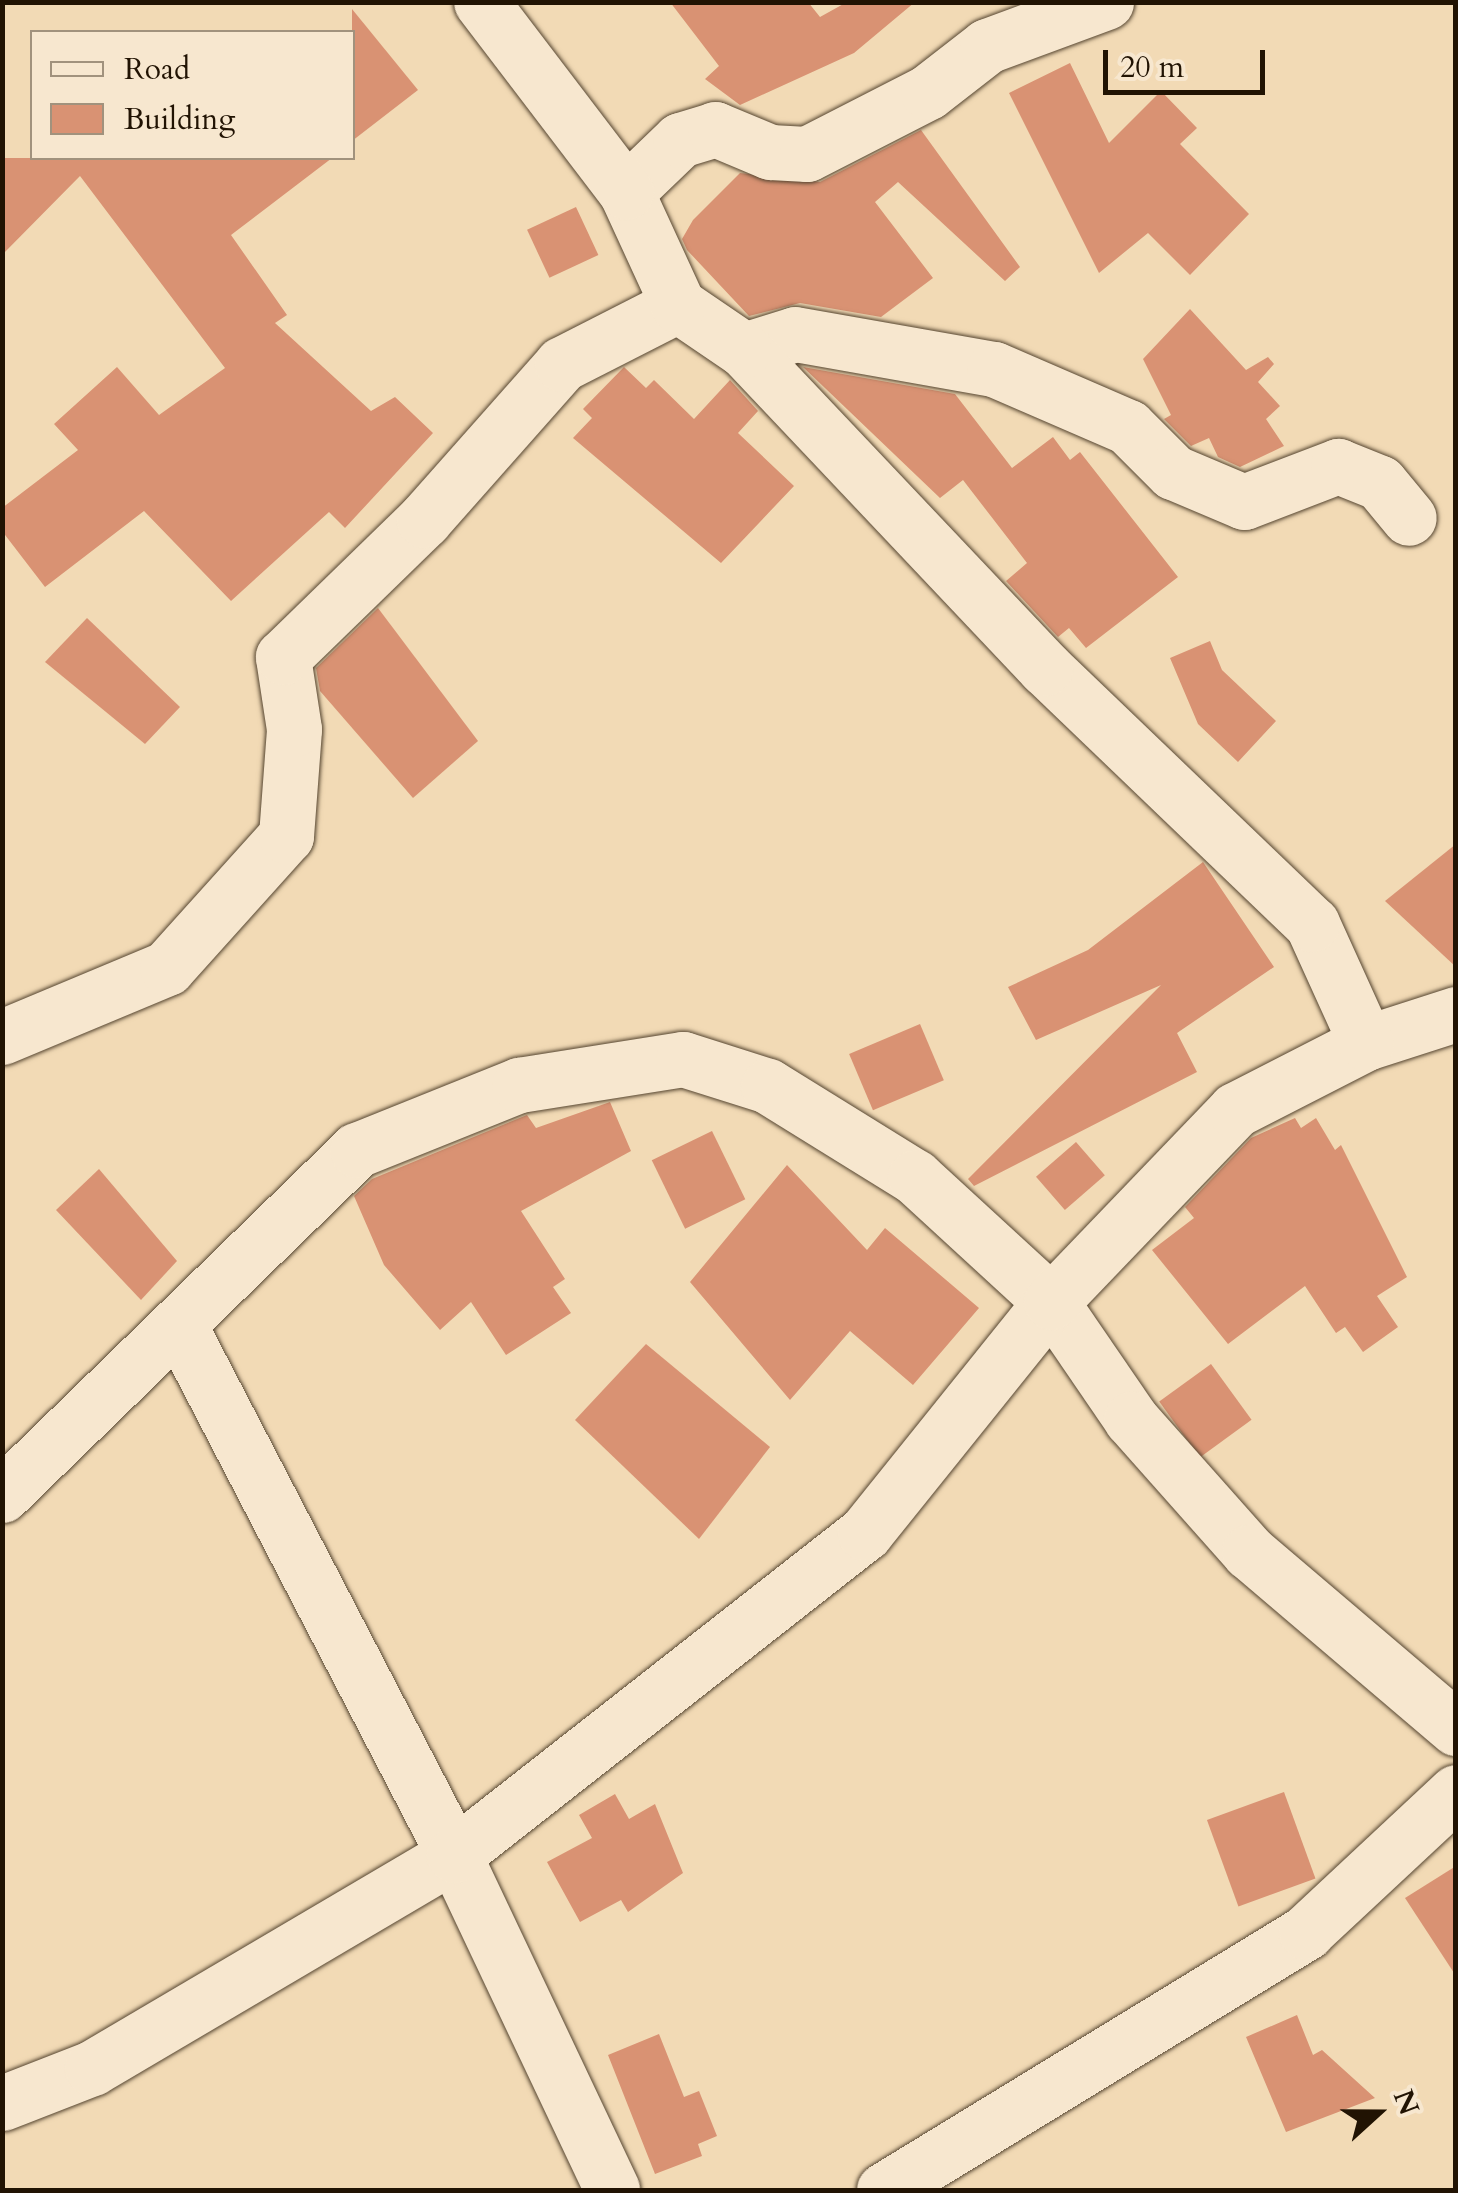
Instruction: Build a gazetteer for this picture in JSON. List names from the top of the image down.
{
  "legend": ["Road", "Building"],
  "scale_bar": "20 m",
  "north": "right"
}
